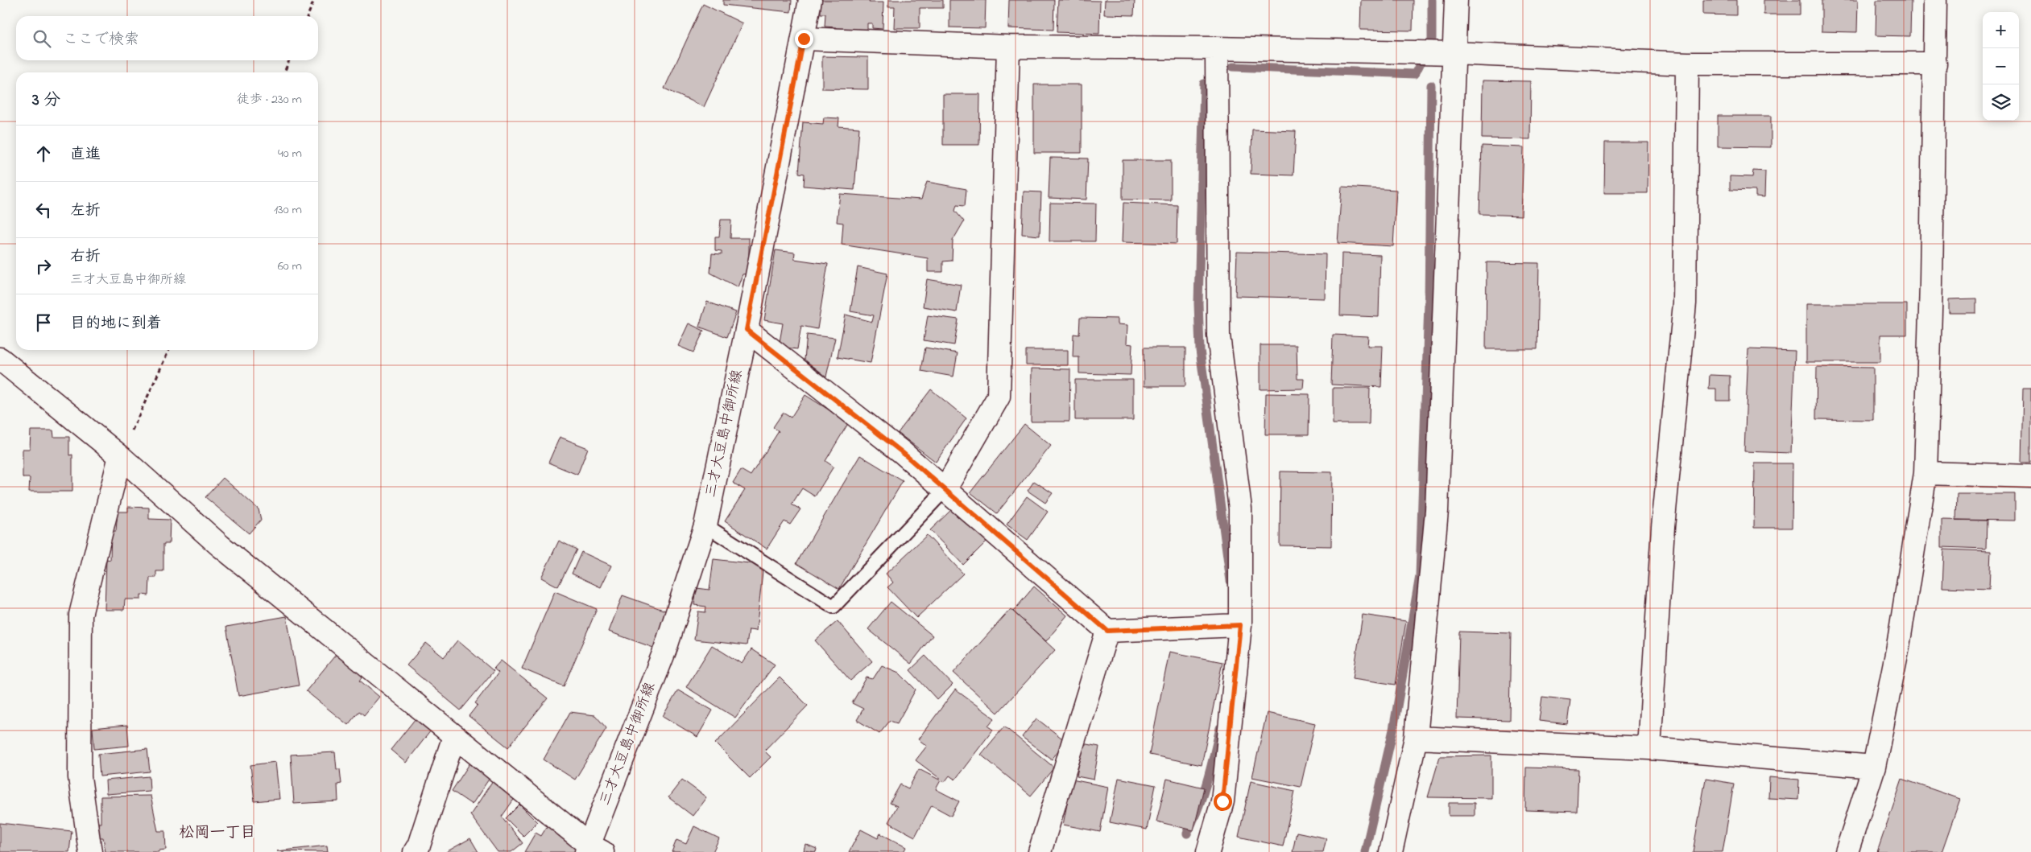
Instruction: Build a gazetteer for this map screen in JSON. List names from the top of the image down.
{
  "streets": {
    "street": ["三才大豆島中御所線"]
  },
  "districts": ["松岡一丁目"],
  "page": {
    "map_buttons": ["+", "−"],
    "search": "ここで検索",
    "heading": ["3 分", "徒歩 · 230 m"],
    "list": [
      ["直進", "40 m"],
      ["左折", "130 m"],
      ["右折", "三才大豆島中御所線", "60 m"],
      "目的地に到着"
    ]
  }
}
